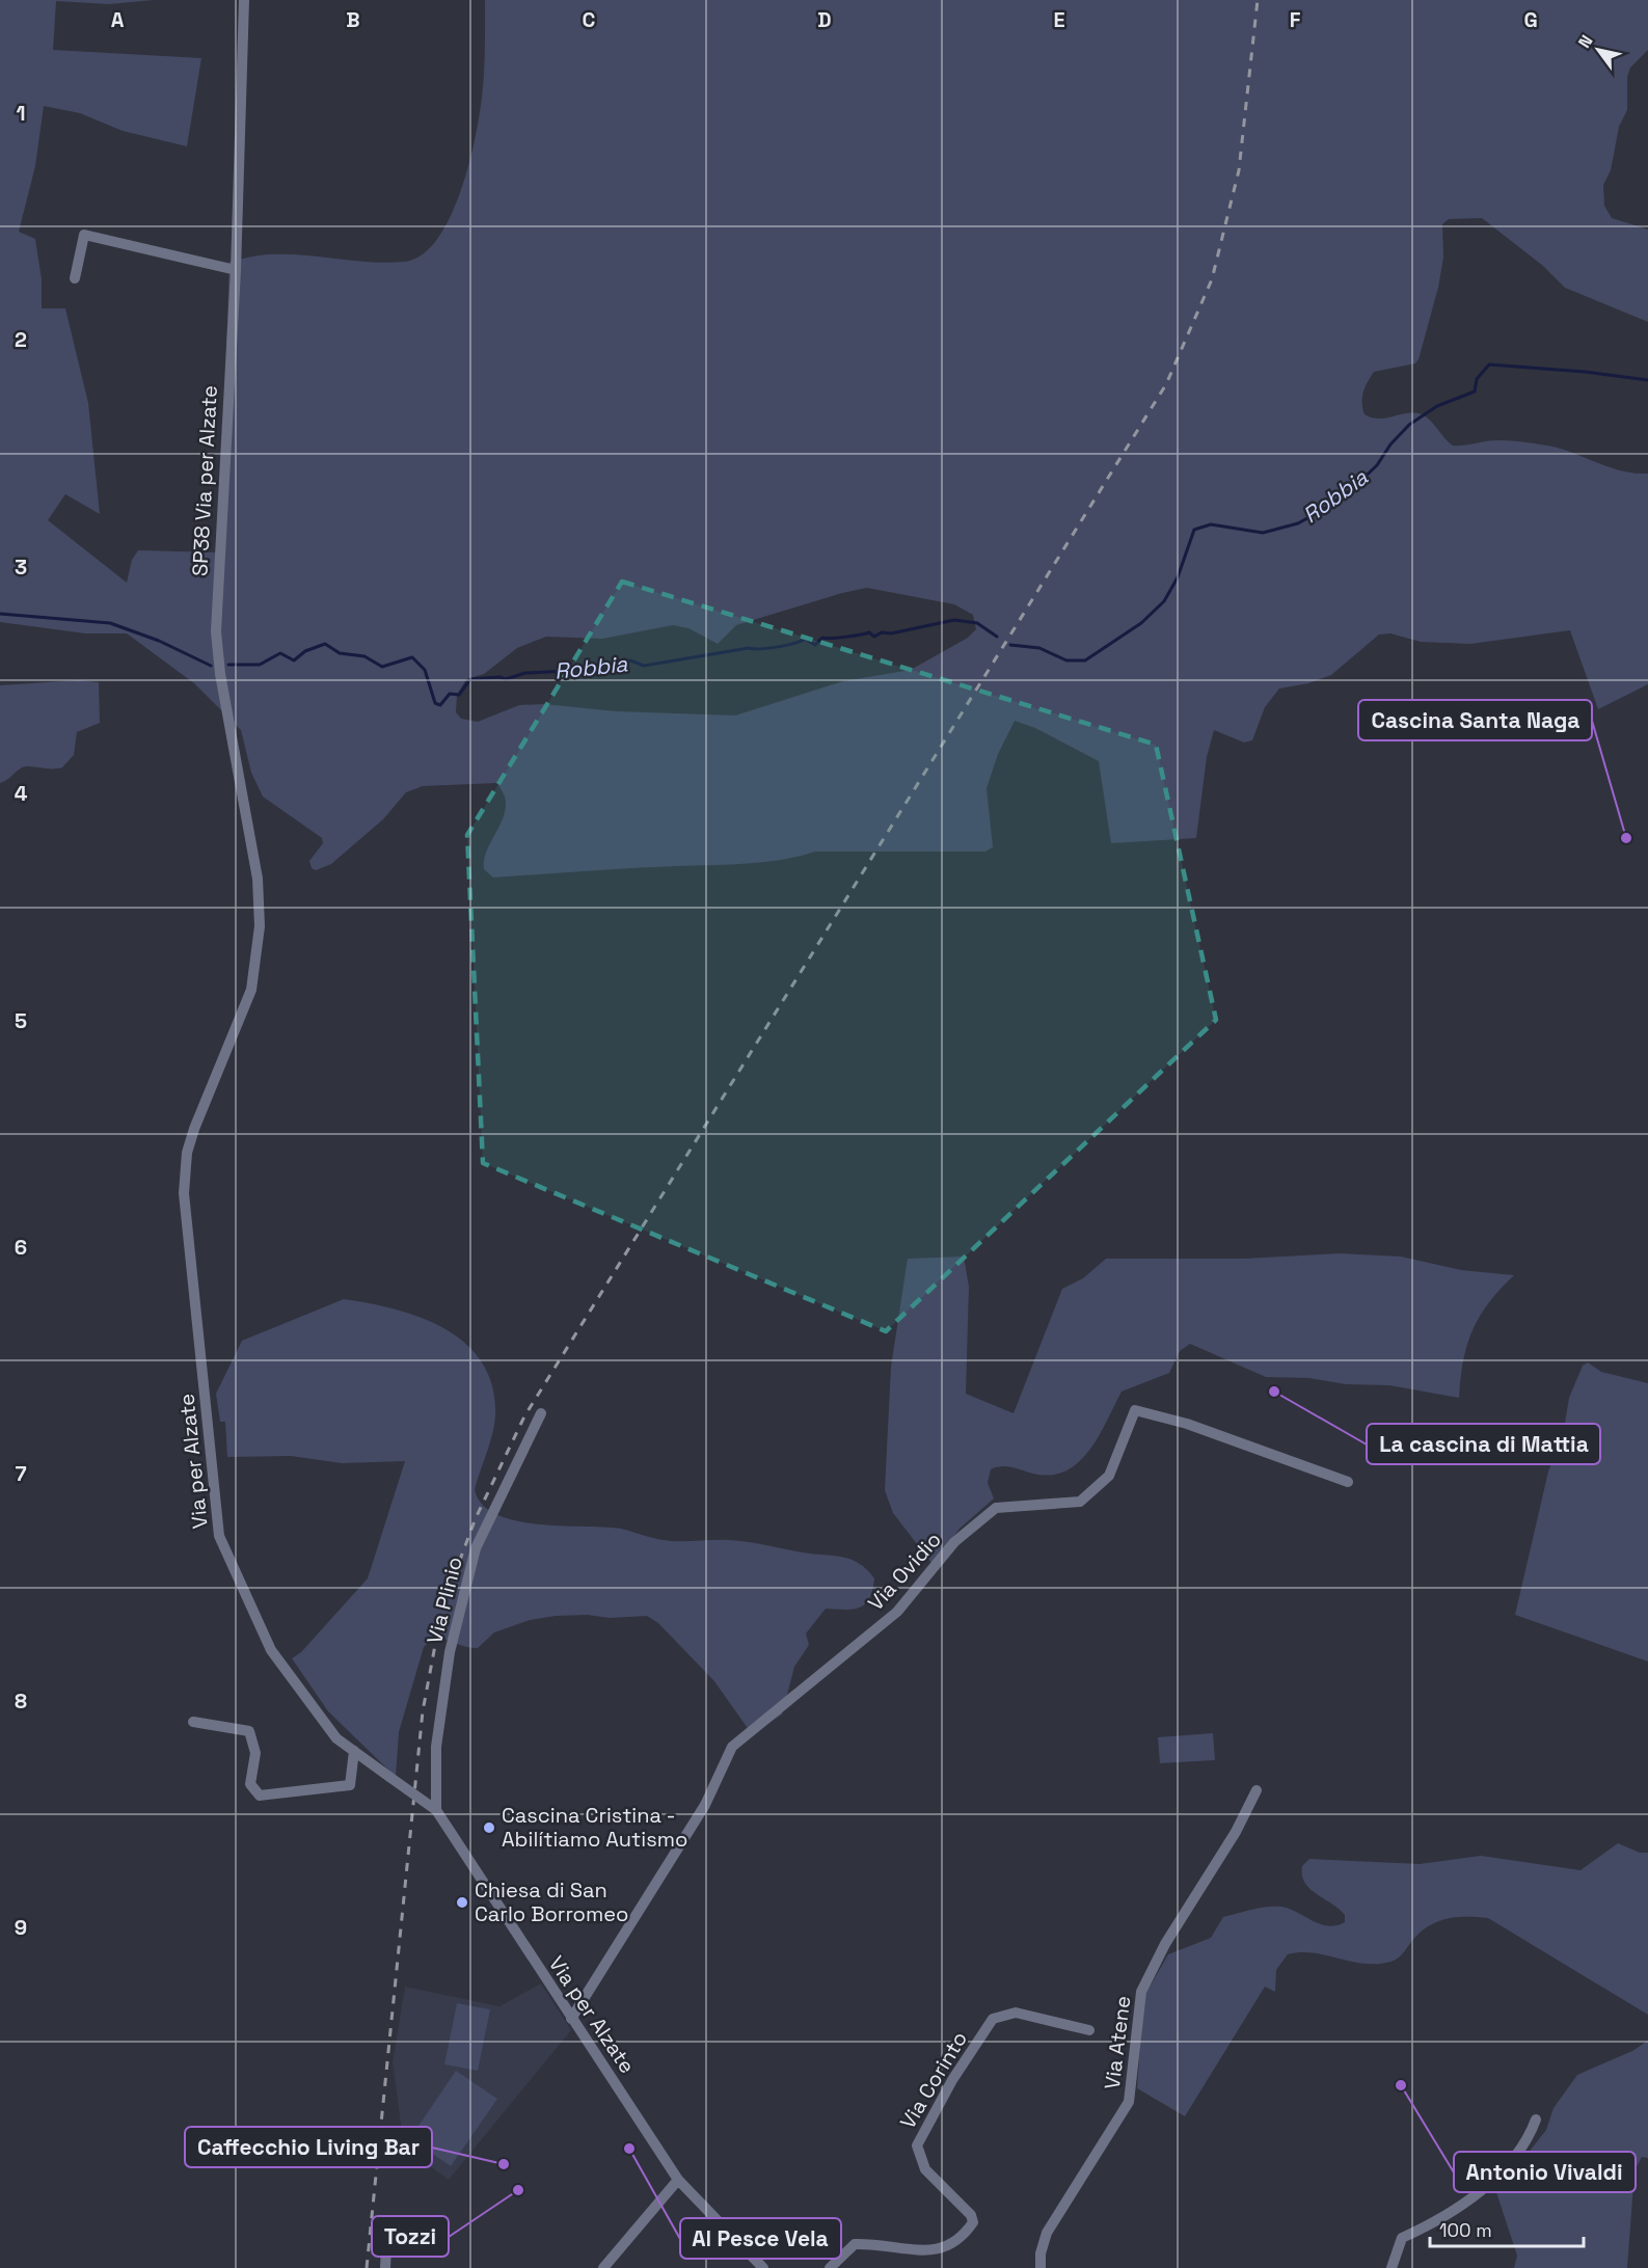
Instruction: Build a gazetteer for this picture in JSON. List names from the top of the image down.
{
  "streets": {
    "street": [
      "SP38 Via per Alzate",
      "Via per Alzate",
      "Via Ovidio",
      "Via Plinio",
      "Via Atene",
      "Via Corinto"
    ]
  },
  "crossings": [
    ["SP38 Via per Alzate", "Via per Alzate"],
    ["Via per Alzate", "Via Ovidio"],
    ["Via per Alzate", "Via Plinio"]
  ],
  "water": ["Robbia"],
  "places": [
    "Cascina Santa Naga",
    "La cascina di Mattia",
    "Cascina Cristina - Abilítiamo Autismo",
    "Chiesa di San Carlo Borromeo",
    "Antonio Vivaldi",
    "Al Pesce Vela",
    "Caffecchio Living Bar",
    "Tozzi"
  ],
  "scale_bar": "100 m",
  "north": "top left",
  "grid": {
    "columns": [
      "A",
      "B",
      "C",
      "D",
      "E",
      "F",
      "G"
    ],
    "rows": [
      "1",
      "2",
      "3",
      "4",
      "5",
      "6",
      "7",
      "8",
      "9"
    ]
  }
}
